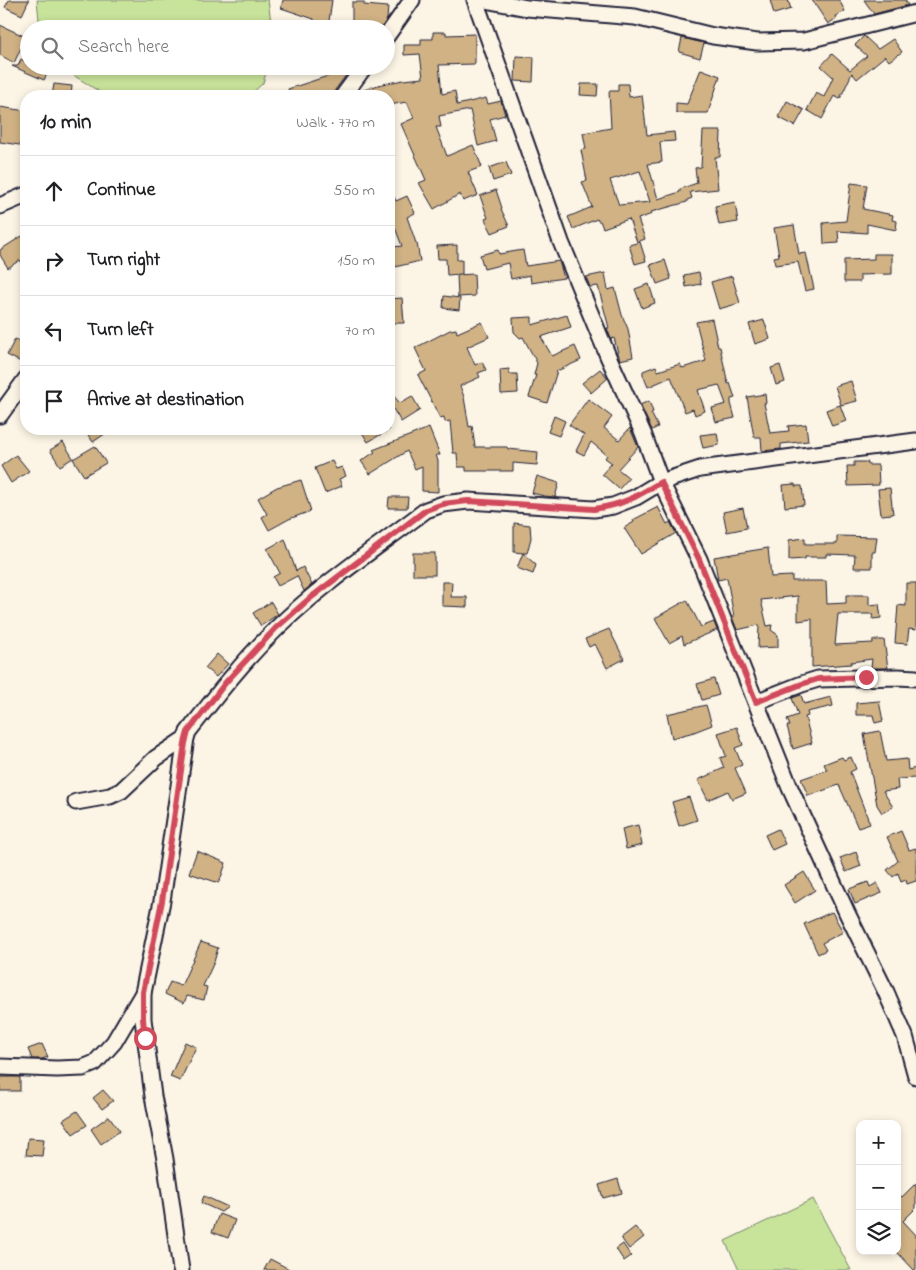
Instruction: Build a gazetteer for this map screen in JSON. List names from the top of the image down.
{
  "page": {
    "search": "Search here",
    "heading": ["10 min", "Walk · 770 m"],
    "list": [
      ["Continue", "550 m"],
      ["Turn right", "150 m"],
      ["Turn left", "70 m"],
      "Arrive at destination"
    ],
    "map_buttons": ["+", "−"]
  }
}
